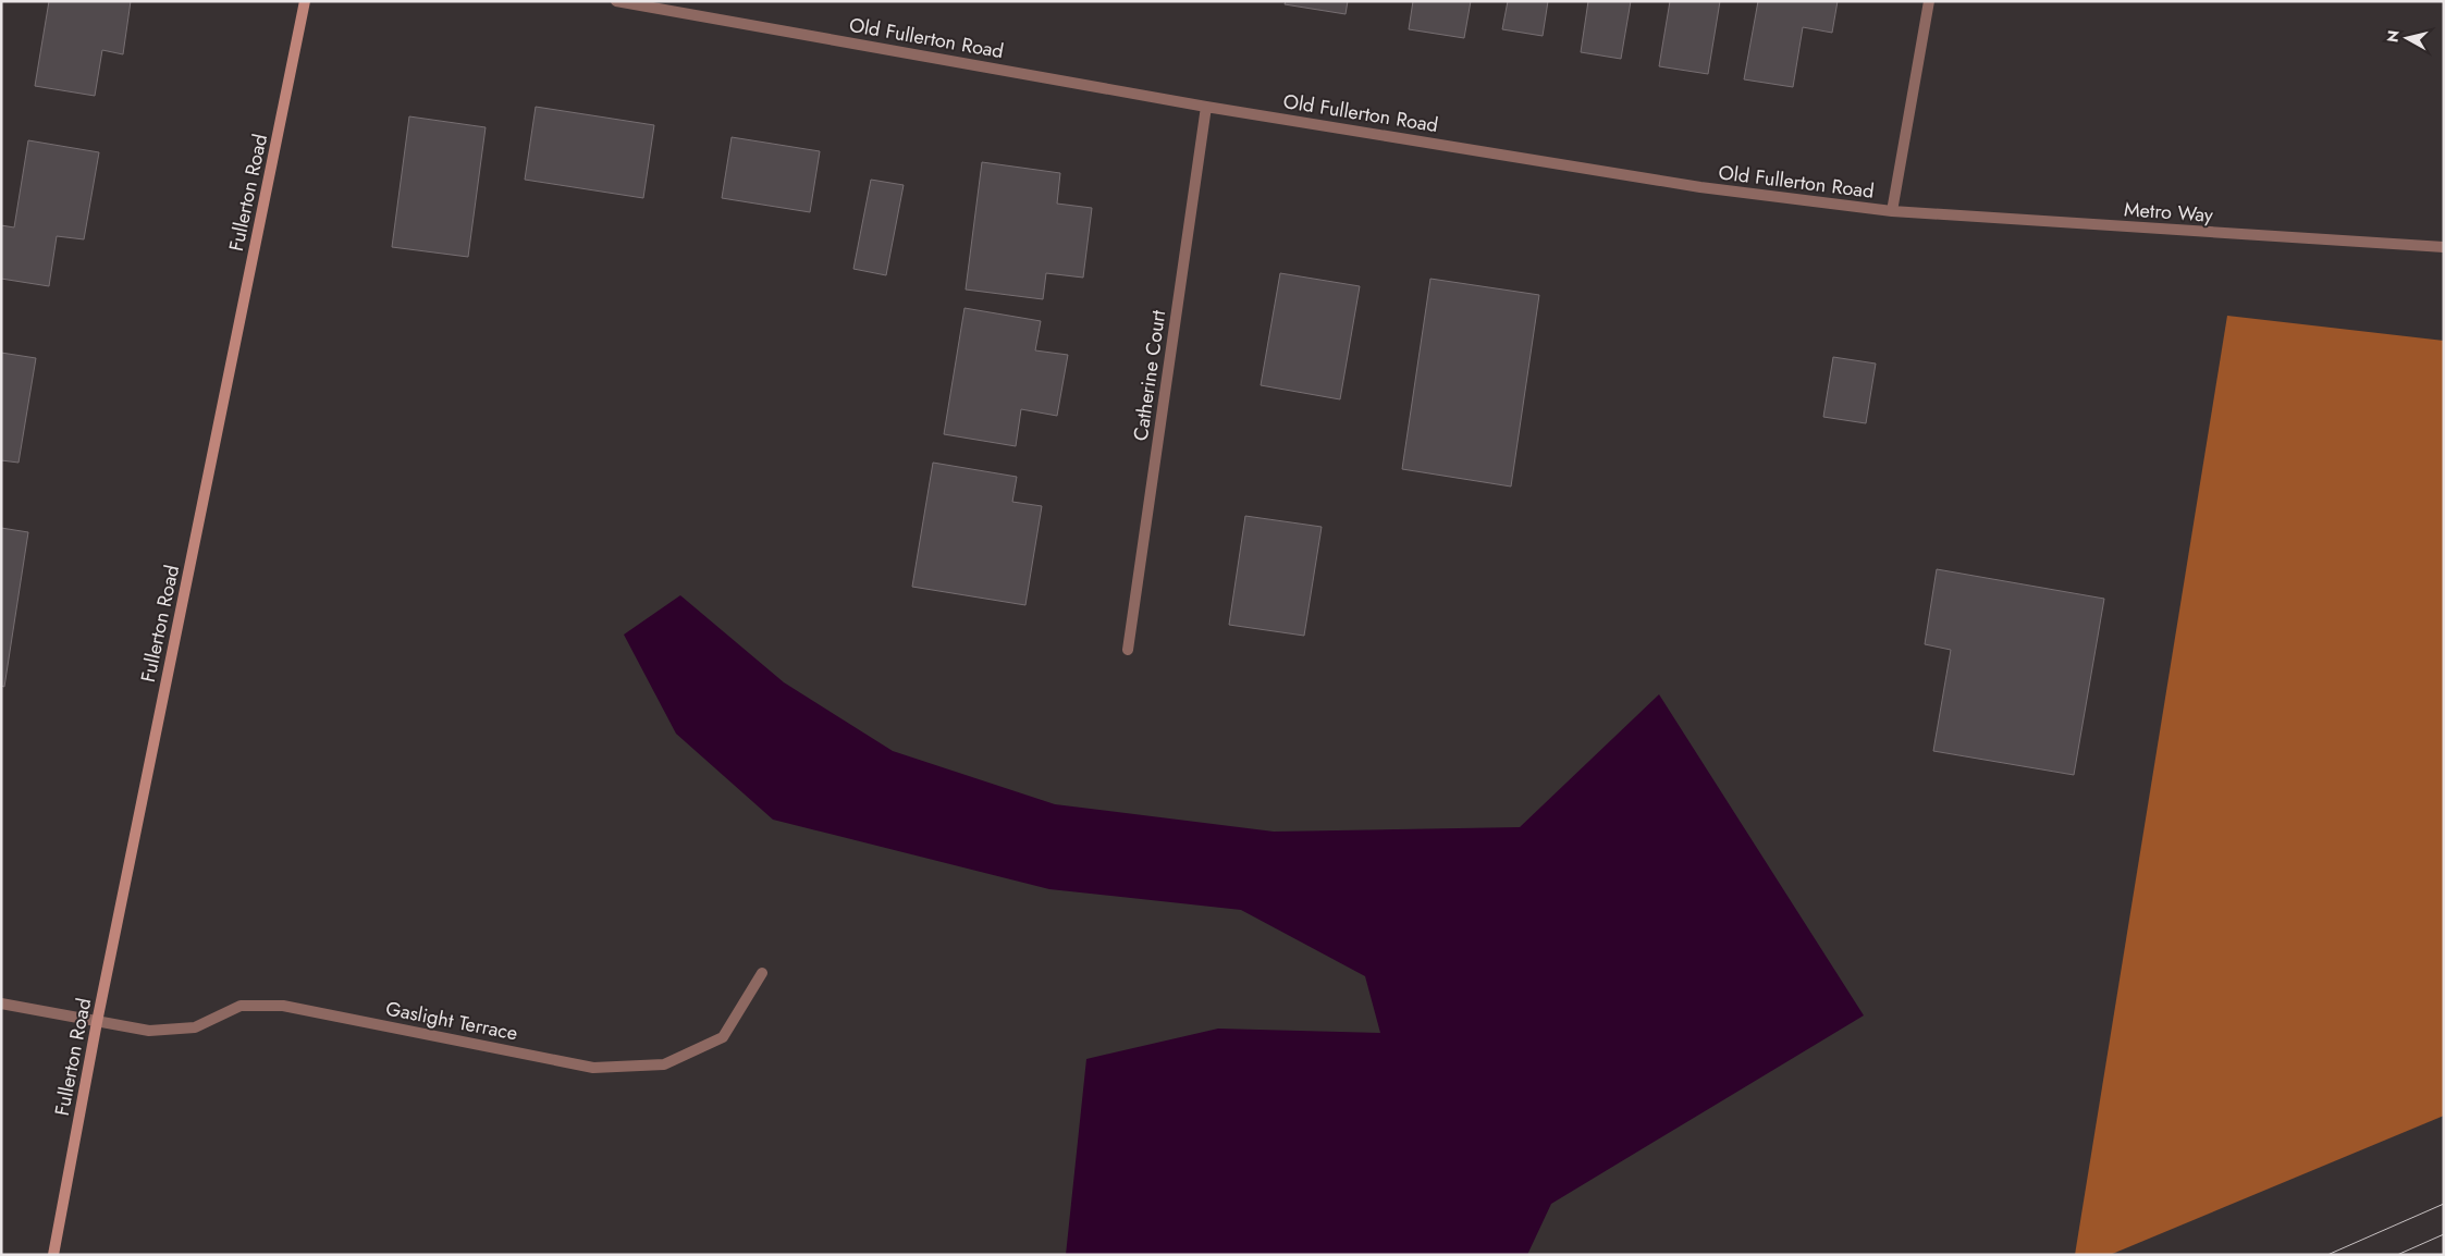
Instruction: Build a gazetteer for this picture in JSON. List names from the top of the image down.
{
  "streets": {
    "street": [
      "Old Fullerton Road",
      "Fullerton Road",
      "Metro Way",
      "Catherine Court",
      "Gaslight Terrace"
    ]
  },
  "crossings": [
    ["Old Fullerton Road", "Metro Way"],
    ["Old Fullerton Road", "Catherine Court"],
    ["Fullerton Road", "Gaslight Terrace"]
  ],
  "north": "left"
}
